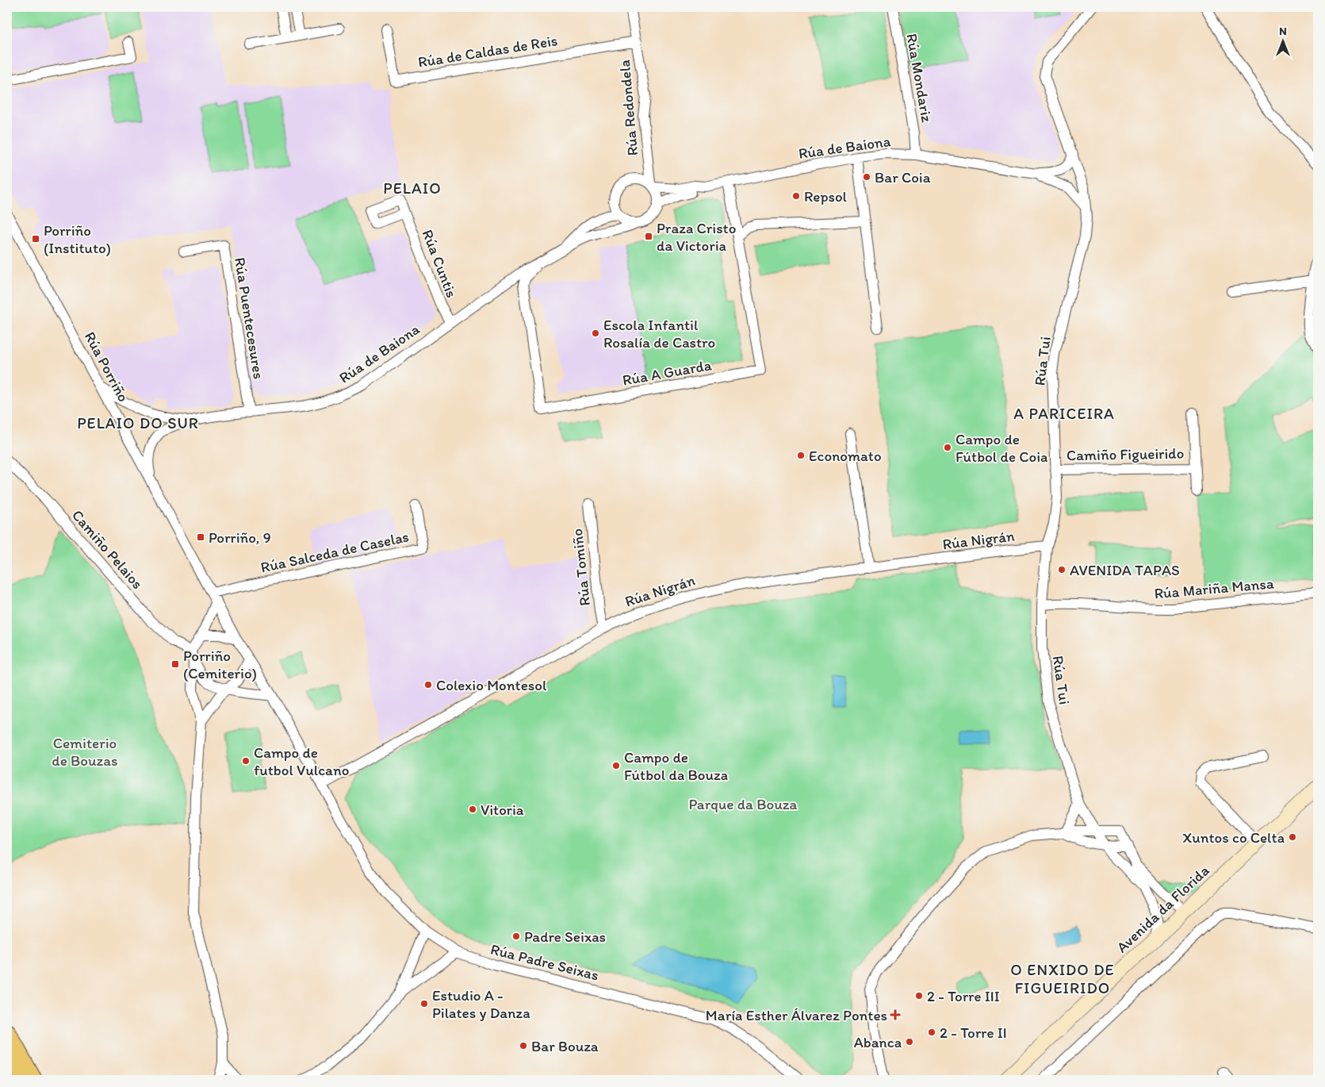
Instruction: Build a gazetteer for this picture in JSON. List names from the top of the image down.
{
  "streets": {
    "main road": ["Avenida da Florida"],
    "street": [
      "Rúa de Caldas de Reis",
      "Rúa Mondariz",
      "Rúa Redondela",
      "Rúa de Baiona",
      "Rúa Cuntis",
      "Rúa Puentecesures",
      "Rúa Tui",
      "Rúa Porriño",
      "Rúa A Guarda",
      "Camiño Figueirido",
      "Rúa Nigrán",
      "Camiño Pelaios",
      "Rúa Salceda de Caselas",
      "Rúa Tomiño",
      "Rúa Mariña Mansa",
      "Rúa Padre Seixas"
    ]
  },
  "crossings": [
    ["Rúa de Caldas de Reis", "Rúa Redondela"],
    ["Rúa Mondariz", "Rúa de Baiona"],
    ["Rúa Redondela", "Rúa de Baiona"],
    ["Rúa de Baiona", "Rúa Cuntis"],
    ["Rúa de Baiona", "Rúa Puentecesures"],
    ["Rúa de Baiona", "Rúa Tui"],
    ["Rúa de Baiona", "Rúa Porriño"],
    ["Rúa de Baiona", "Rúa A Guarda"],
    ["Rúa Tui", "Camiño Figueirido"],
    ["Rúa Tui", "Rúa Nigrán"],
    ["Rúa Tui", "Rúa Mariña Mansa"],
    ["Rúa Tui", "Avenida da Florida"],
    ["Rúa Porriño", "Camiño Pelaios"],
    ["Rúa Porriño", "Rúa Salceda de Caselas"],
    ["Rúa Porriño", "Rúa Padre Seixas"],
    ["Rúa Nigrán", "Rúa Tomiño"],
    ["Rúa Nigrán", "Rúa Padre Seixas"],
    ["Camiño Pelaios", "Rúa Padre Seixas"]
  ],
  "districts": [
    "PELAIO",
    "A PARICEIRA",
    "PELAIO DO SUR",
    "O ENXIDO DE FIGUEIRIDO"
  ],
  "parks": ["Cemiterio de Bouzas", "Parque da Bouza"],
  "places": {
    "other": [
      "Bar Coia",
      "Repsol",
      "Escola Infantil Rosalía de Castro",
      "Campo de Fútbol de Coia",
      "Economato",
      "AVENIDA TAPAS",
      "Colexio Montesol",
      "Campo de futbol Vulcano",
      "Campo de Fútbol da Bouza",
      "Vitoria",
      "Xuntos co Celta",
      "Padre Seixas",
      "2 - Torre III",
      "Estudio A - Pilates y Danza",
      "2 - Torre II",
      "Abanca",
      "Bar Bouza"
    ],
    "transit": [
      "Praza Cristo da Victoria",
      "Porriño (Instituto)",
      "Porriño, 9",
      "Porriño (Cemiterio)"
    ],
    "health": ["María Esther Álvarez Pontes"]
  },
  "north": "top"
}
